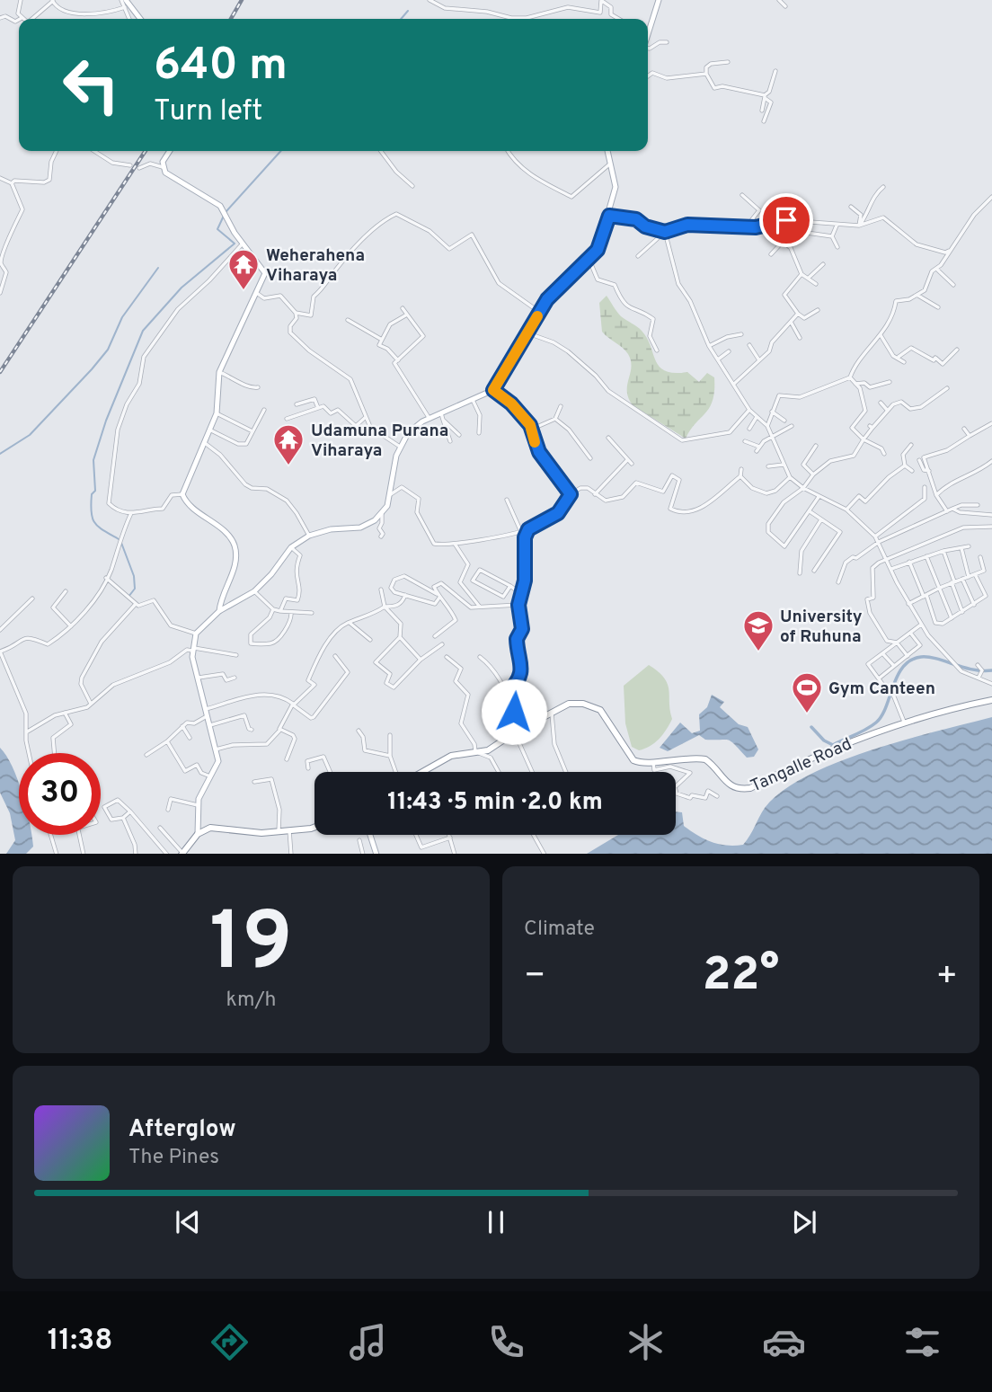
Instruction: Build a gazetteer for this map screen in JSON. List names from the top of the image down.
{
  "streets": {
    "highway": ["Tangalle Road"]
  },
  "places": {
    "temple": ["Weherahena Viharaya", "Udamuna Purana Viharaya"],
    "school or university": ["University of Ruhuna"],
    "sports": ["Gym Canteen"]
  },
  "page": {
    "turn": ["640 m", "Turn left"],
    "limit": "30",
    "trip": "11:43 · 5 min · 2.0 km",
    "tile": [
      ["19", "km/h"],
      "Climate"
    ],
    "heat": ["−", "22°", "+"],
    "song": ["Afterglow", "The Pines"],
    "tabs": "11:38"
  }
}
